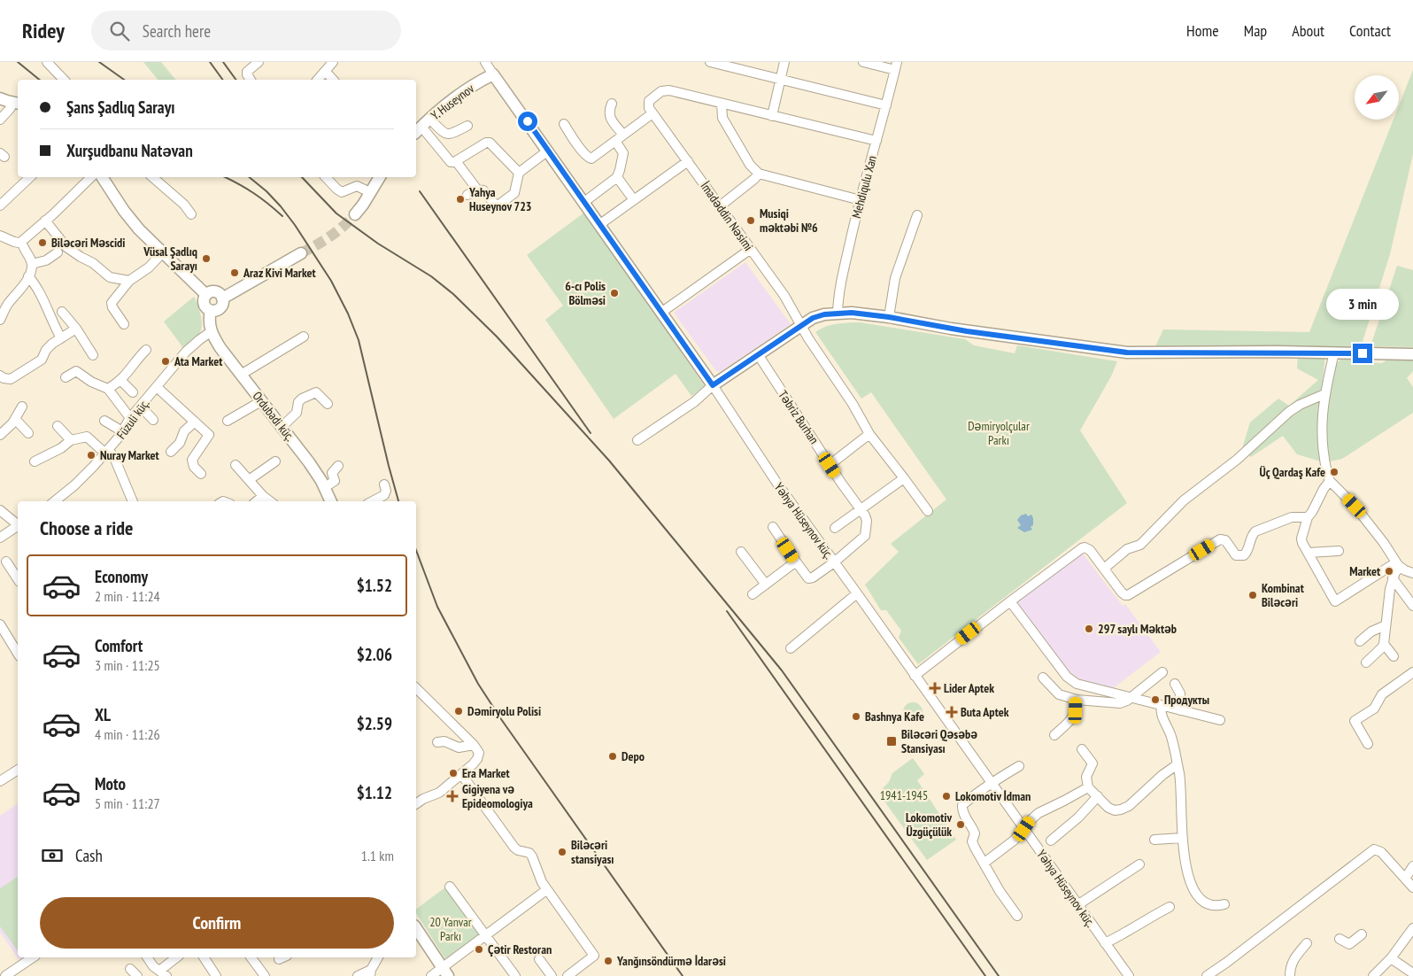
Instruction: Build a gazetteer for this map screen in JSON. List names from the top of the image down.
{
  "streets": {
    "main road": ["Y. Huseynov", "Ordubadi küç.", "Yəhya Hüseynov küç."],
    "street": [
      "Mehdiqulu Xan",
      "İmadəddin Nəsimi",
      "Təbriz Burhan",
      "Füzuli küç."
    ]
  },
  "crossings": [
    ["Y. Huseynov", "Yəhya Hüseynov küç."],
    ["Ordubadi küç.", "Füzuli küç."],
    ["Təbriz Burhan", "Yəhya Hüseynov küç."]
  ],
  "parks": ["Dəmiryolçular Parkı", "1941-1945", "20 Yanvar Parkı"],
  "places": {
    "other": [
      "Yahya Huseynov 723",
      "Musiqi məktəbi №6",
      "Biləcəri Məscidi",
      "Vüsal Şadlıq Sarayı",
      "Araz Kivi Market",
      "6-cı Polis Bölməsi",
      "Ata Market",
      "Nuray Market",
      "Üç Qardaş Kafe",
      "Market",
      "Kombinat Biləcəri",
      "297 saylı Məktəb",
      "Продукты",
      "Dəmiryolu Polisi",
      "Bashnya Kafe",
      "Depo",
      "Era Market",
      "Lokomotiv İdman",
      "Lokomotiv Üzgüçülük",
      "Biləcəri stansiyası",
      "Çətir Restoran",
      "Yanğınsöndürmə İdarəsi"
    ],
    "health": ["Lider Aptek", "Buta Aptek", "Gigiyena və Epideomologiya"],
    "transit": ["Biləcəri Qəsəbə Stansiyası"]
  },
  "north": "bottom left",
  "page": {
    "header": "Ridey",
    "search": "Search here",
    "nav": [
      "Home",
      "Map",
      "About",
      "Contact"
    ],
    "banner": ["Şans Şadlıq Sarayı", "Xurşudbanu Natəvan"],
    "bubble": "3 min",
    "heading": "Choose a ride",
    "list": [
      {
        "name": "Economy",
        "note": "2 min · 11:24",
        "value": "$1.52"
      },
      {
        "name": "Comfort",
        "note": "3 min · 11:25",
        "value": "$2.06"
      },
      {
        "name": "XL",
        "note": "4 min · 11:26",
        "value": "$2.59"
      },
      {
        "name": "Moto",
        "note": "5 min · 11:27",
        "value": "$1.12"
      }
    ],
    "pay": ["Cash", "1.1 km"],
    "buttons": "Confirm"
  }
}
